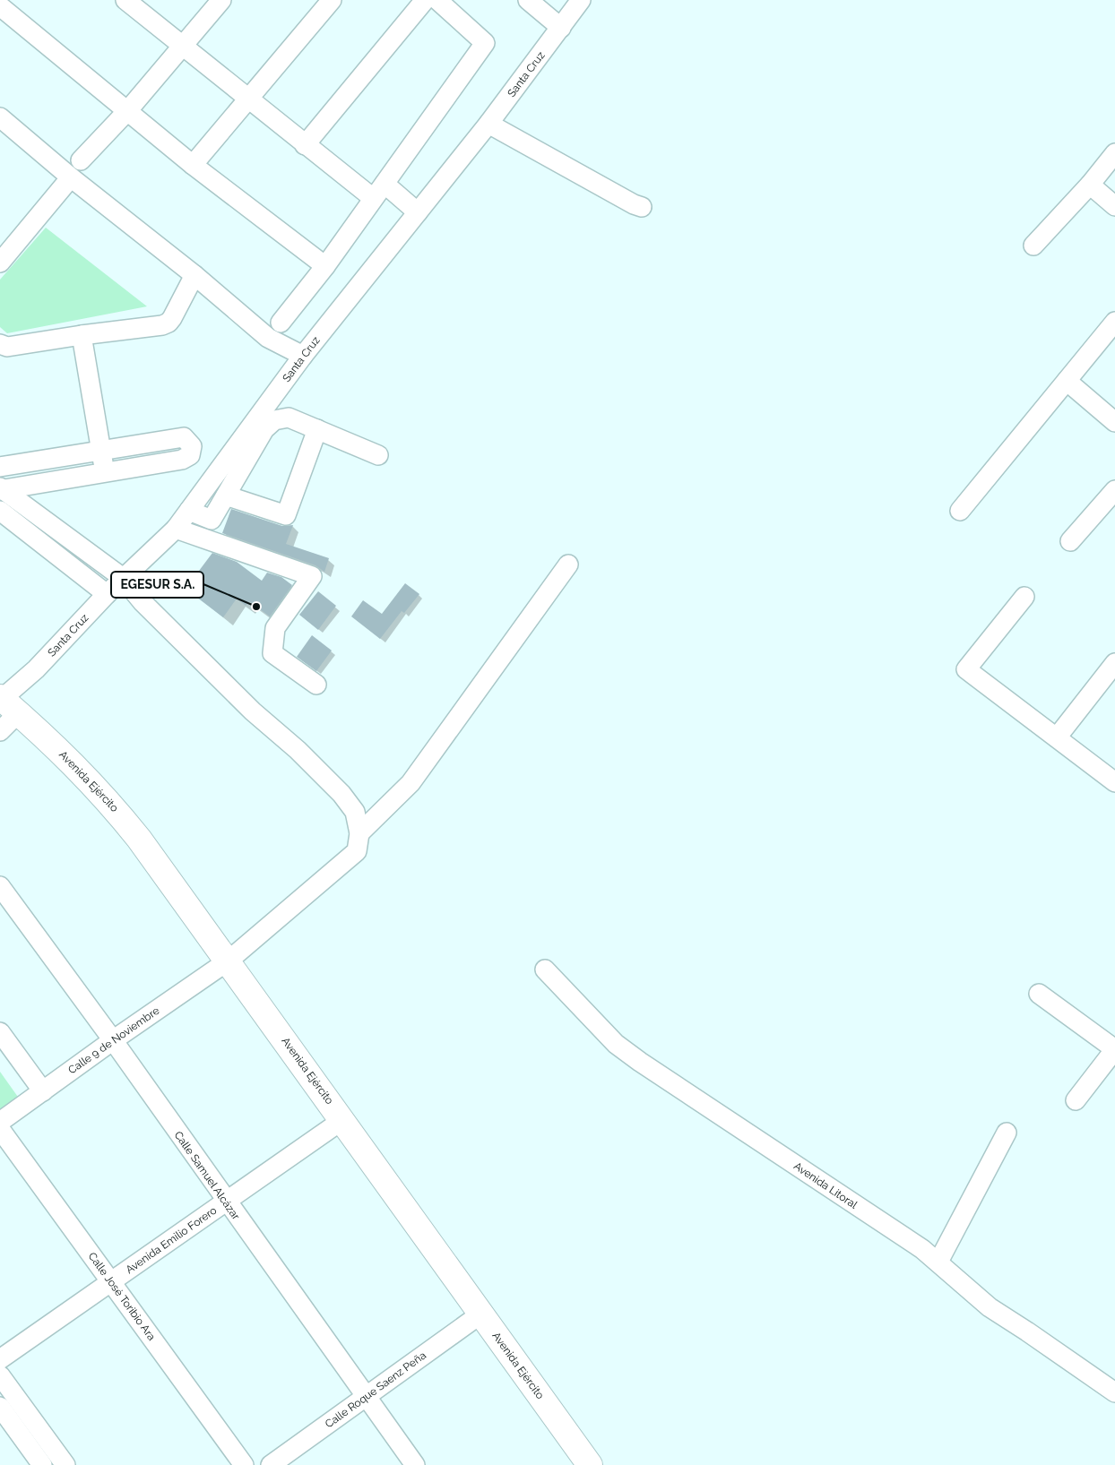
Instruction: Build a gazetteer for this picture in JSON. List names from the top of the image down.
{
  "streets": {
    "main road": ["Avenida Ejército"],
    "street": [
      "Santa Cruz",
      "Calle 9 de Noviembre",
      "Calle Samuel Alcázar",
      "Avenida Litoral",
      "Avenida Emilio Forero",
      "Calle José Toribio Ara",
      "Calle Roque Saenz Peña"
    ]
  },
  "crossings": [
    ["Santa Cruz", "Avenida Ejército"],
    ["Avenida Ejército", "Calle 9 de Noviembre"],
    ["Avenida Ejército", "Avenida Emilio Forero"],
    ["Avenida Ejército", "Calle Roque Saenz Peña"],
    ["Calle 9 de Noviembre", "Calle Samuel Alcázar"],
    ["Calle Samuel Alcázar", "Avenida Emilio Forero"],
    ["Calle Samuel Alcázar", "Calle Roque Saenz Peña"],
    ["Avenida Emilio Forero", "Calle José Toribio Ara"]
  ],
  "places": ["EGESUR S.A."]
}
